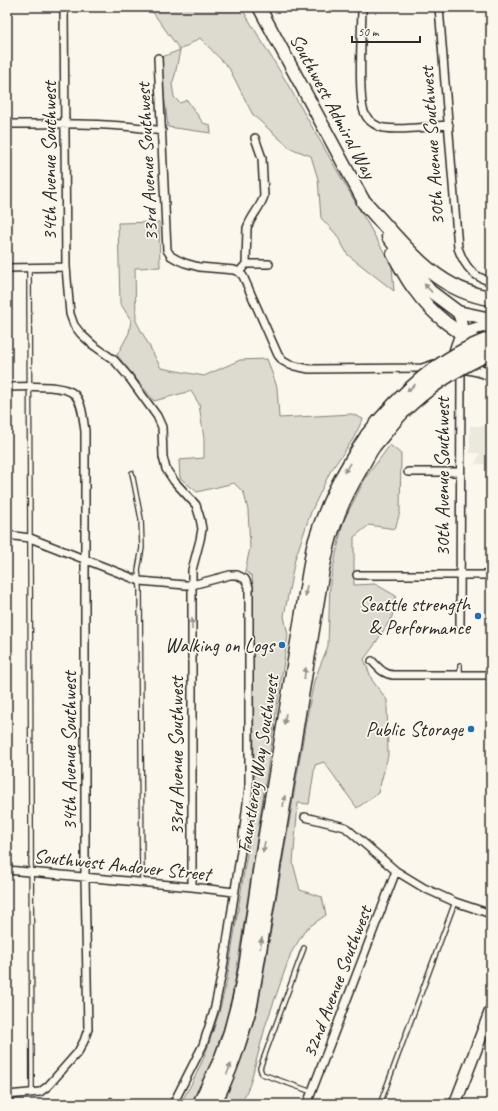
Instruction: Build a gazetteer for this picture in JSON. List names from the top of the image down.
{
  "streets": {
    "highway": ["Fauntleroy Way Southwest"],
    "main road": ["Southwest Admiral Way", "30th Avenue Southwest"],
    "street": [
      "34th Avenue Southwest",
      "33rd Avenue Southwest",
      "Southwest Andover Street",
      "32nd Avenue Southwest"
    ]
  },
  "crossings": [
    ["34th Avenue Southwest", "33rd Avenue Southwest"],
    ["34th Avenue Southwest", "Southwest Andover Street"],
    ["33rd Avenue Southwest", "Fauntleroy Way Southwest"],
    ["33rd Avenue Southwest", "Southwest Andover Street"],
    ["Fauntleroy Way Southwest", "Southwest Andover Street"]
  ],
  "places": ["Seattle strength & Performance", "Walking on Logs", "Public Storage"],
  "scale_bar": "50 m"
}
